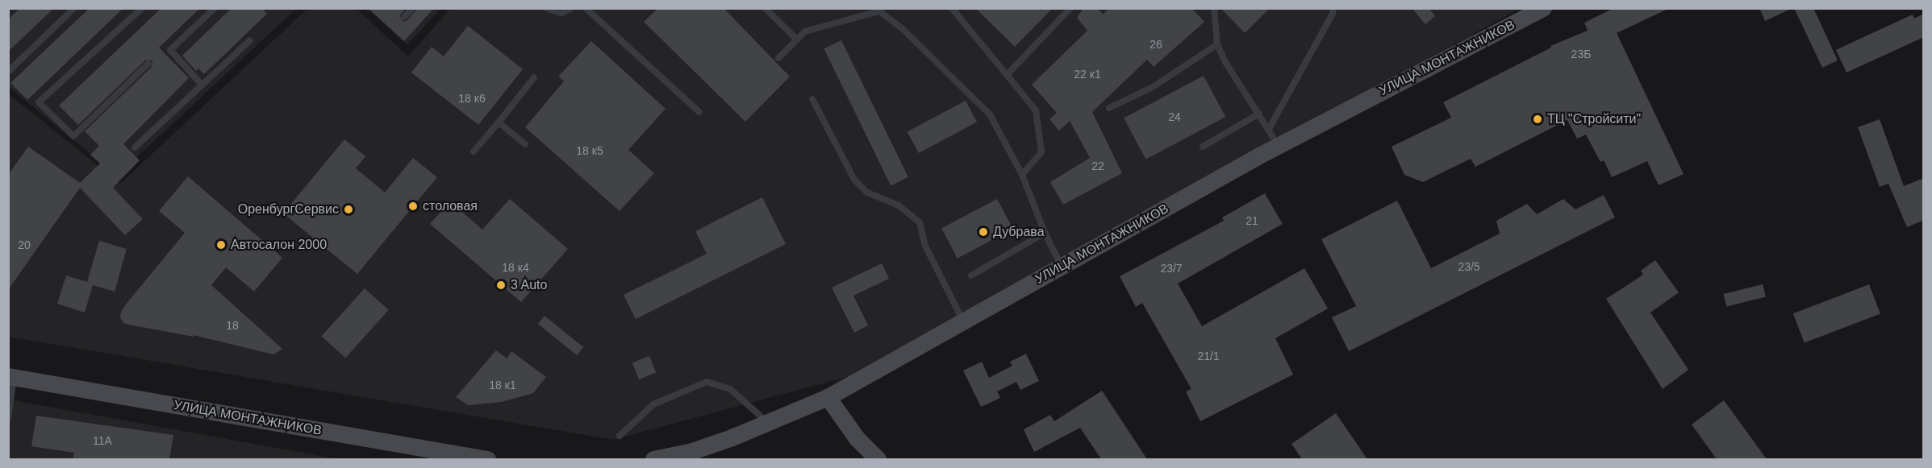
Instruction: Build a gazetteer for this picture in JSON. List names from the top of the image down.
{
  "streets": {
    "main road": ["УЛИЦА МОНТАЖНИКОВ"]
  },
  "places": [
    "ТЦ \"Стройсити\"",
    "столовая",
    "ОренбургСервис",
    "Дубрава",
    "Автосалон 2000",
    "3 Auto"
  ],
  "house_numbers": [
    "26",
    "23Б",
    "22 к1",
    "18 к6",
    "24",
    "18 к5",
    "22",
    "21",
    "20",
    "23/5",
    "18 к4",
    "23/7",
    "18",
    "21/1",
    "18 к1",
    "11А"
  ]
}
